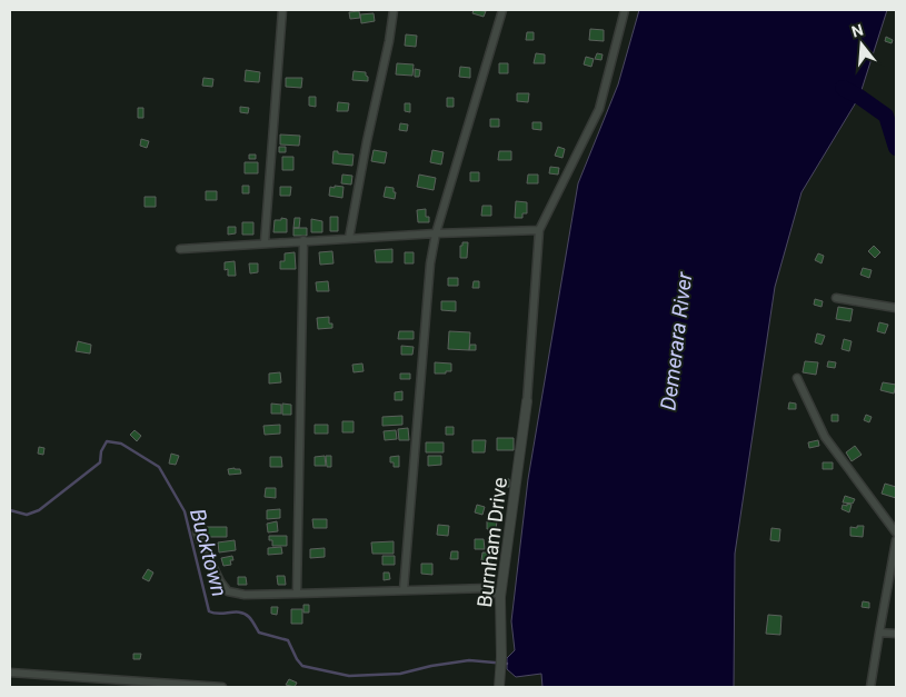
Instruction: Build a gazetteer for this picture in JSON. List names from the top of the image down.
{
  "streets": {
    "street": ["Burnham Drive"]
  },
  "water": ["Demerara River", "Bucktown"],
  "north": "top"
}
